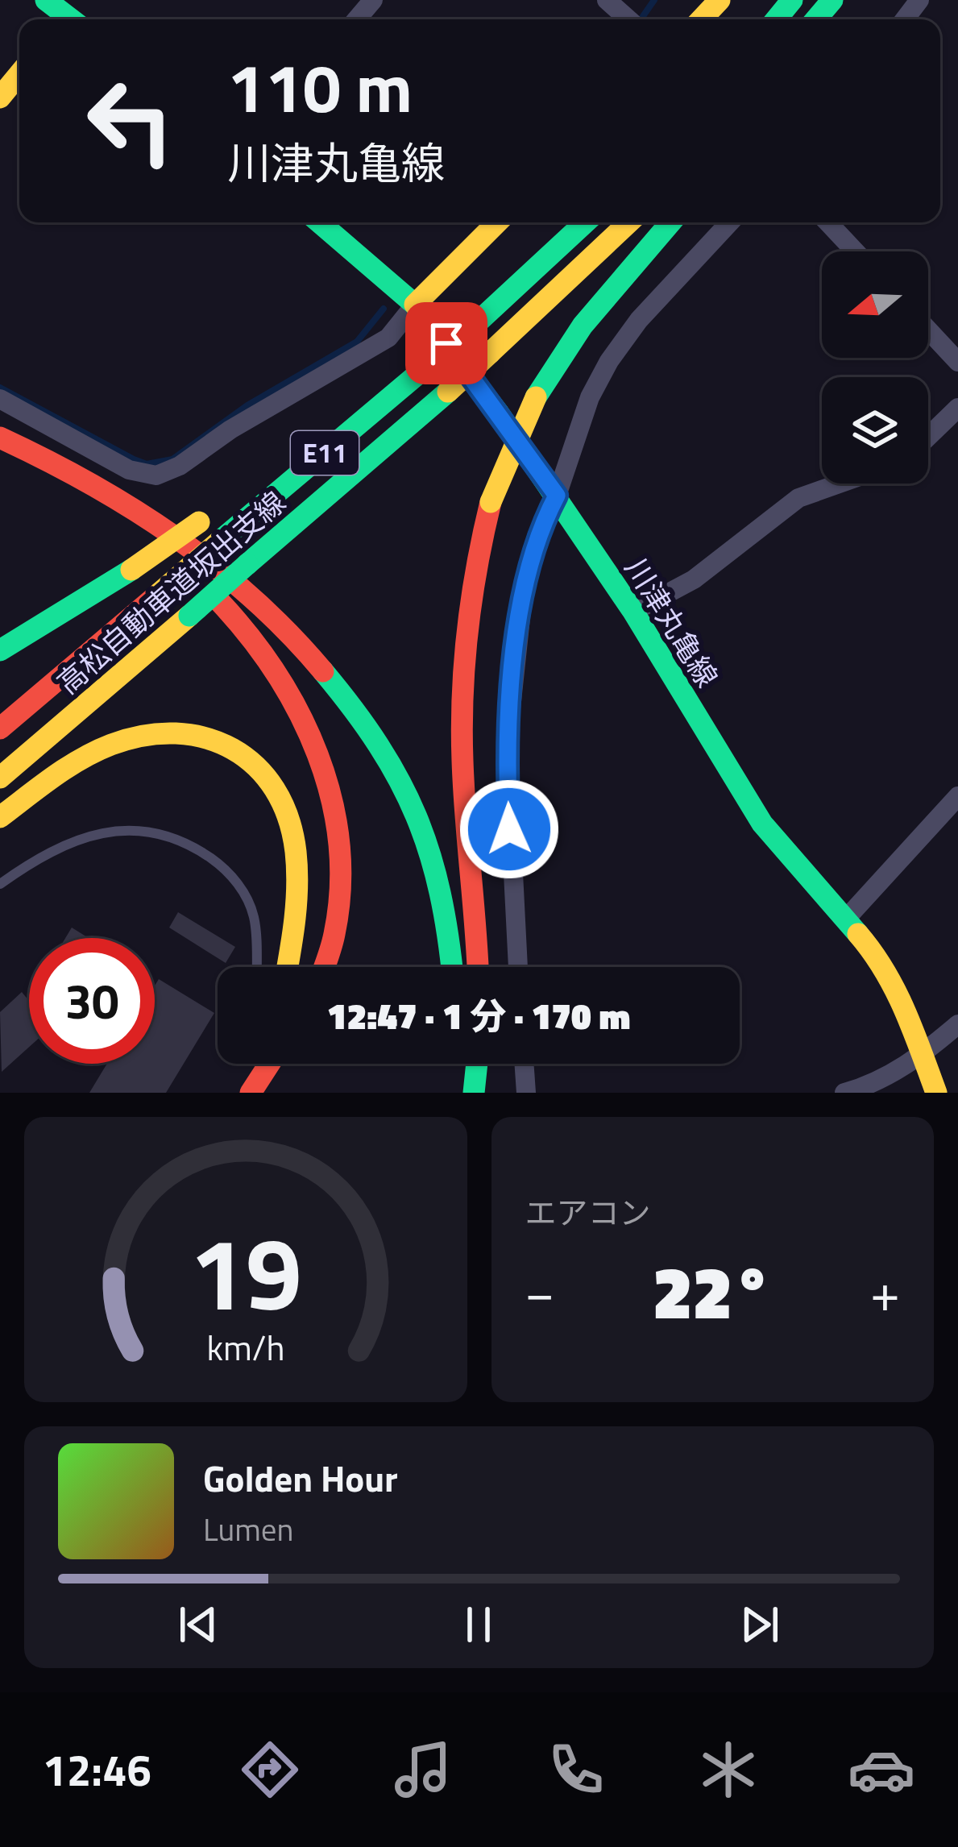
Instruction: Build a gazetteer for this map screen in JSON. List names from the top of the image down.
{
  "streets": {
    "main road": ["E11", "高松自動車道坂出支線", "川津丸亀線"]
  },
  "north": "left",
  "page": {
    "turn": ["110 m", "川津丸亀線"],
    "limit": "30",
    "trip": "12:47 · 1 分 · 170 m",
    "tile": "エアコン",
    "heat": ["−", "22°", "+"],
    "song": ["Golden Hour", "Lumen"],
    "tabs": "12:46",
    "gauge": ["19", "km/h"]
  }
}
